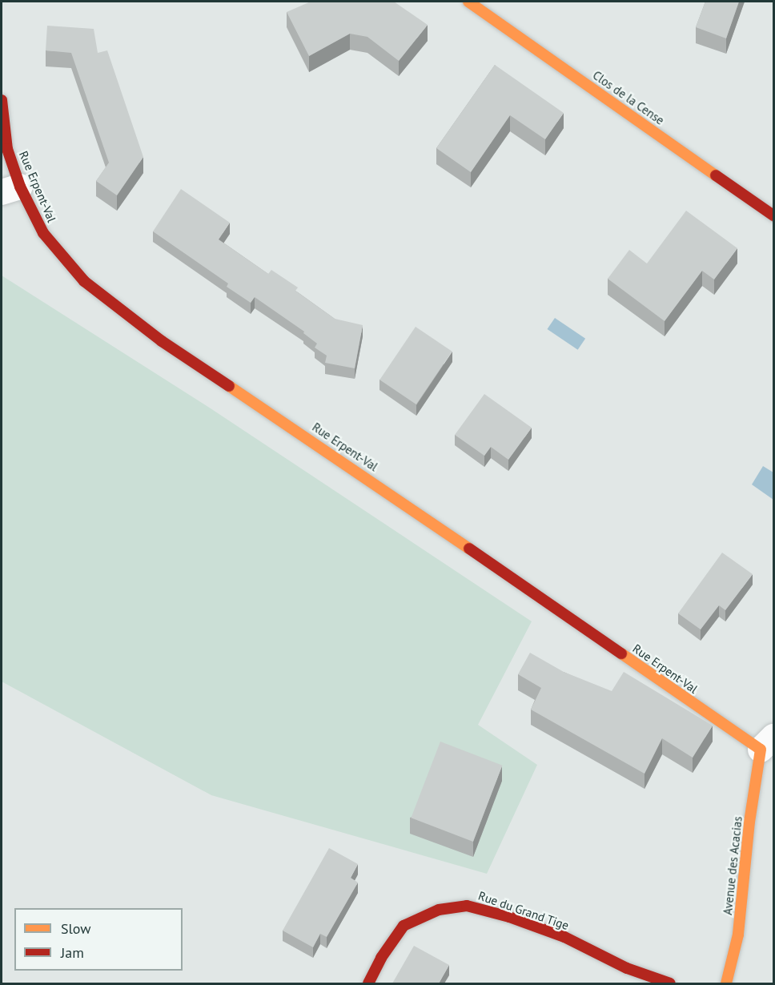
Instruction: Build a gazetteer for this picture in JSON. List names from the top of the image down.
{
  "streets": {
    "street": [
      "Clos de la Cense",
      "Rue Erpent-Val",
      "Avenue des Acacias",
      "Rue du Grand Tige"
    ]
  },
  "crossings": [
    ["Rue Erpent-Val", "Avenue des Acacias"]
  ],
  "legend": ["Slow", "Jam"]
}
